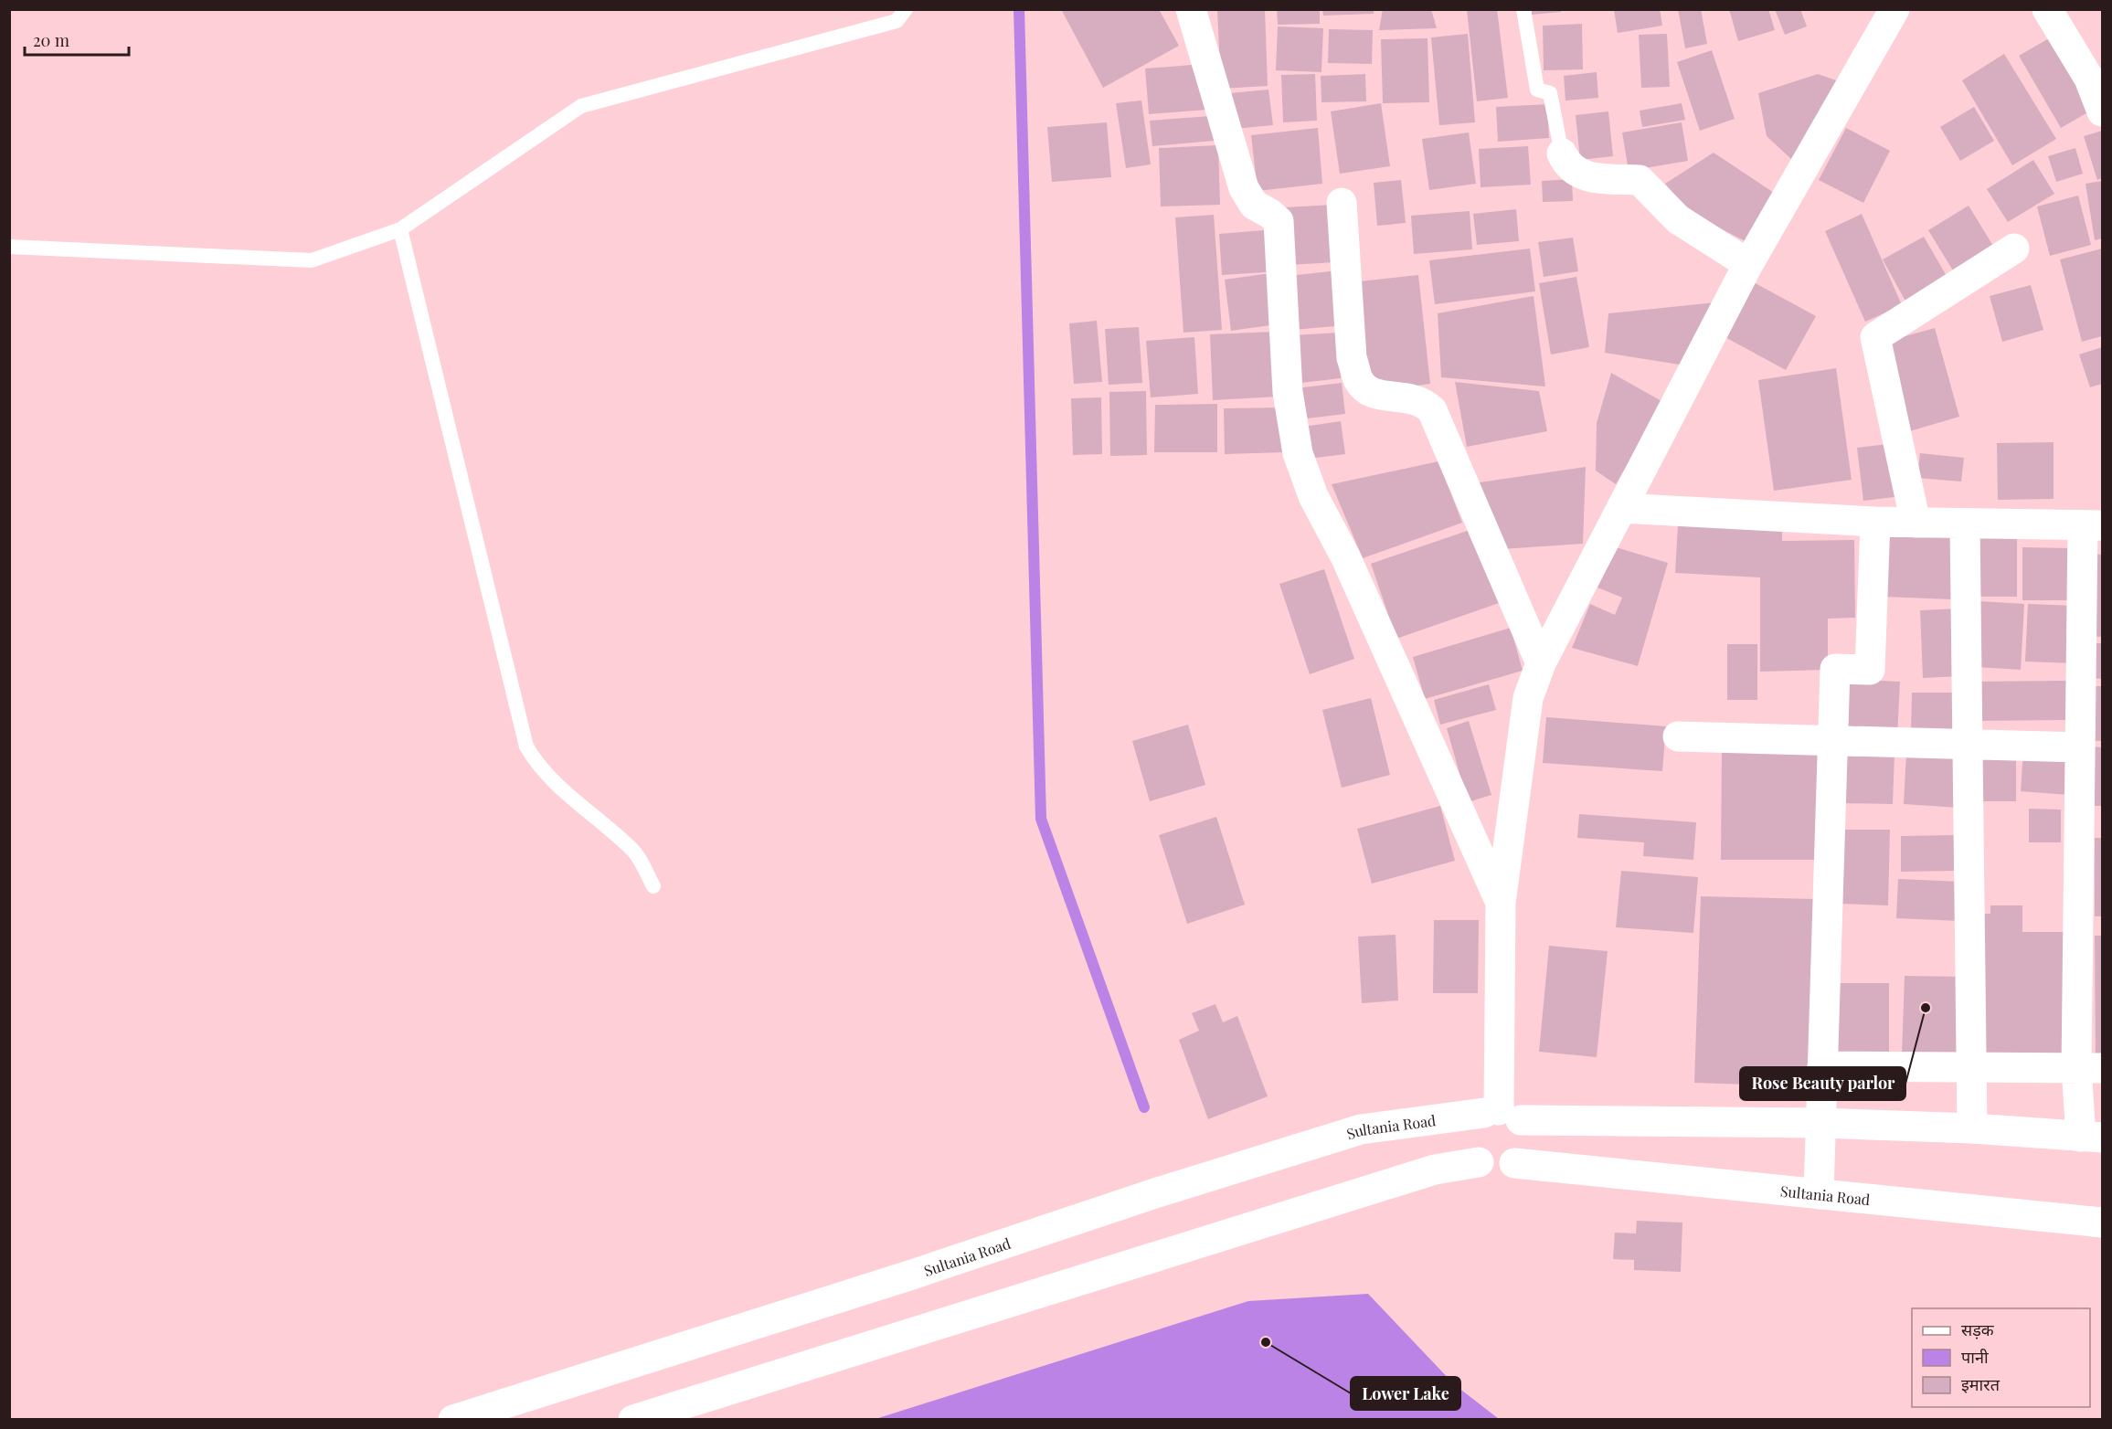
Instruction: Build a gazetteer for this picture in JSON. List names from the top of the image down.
{
  "streets": {
    "street": ["Sultania Road"]
  },
  "places": ["Rose Beauty parlor", "Lower Lake"],
  "legend": ["सड़क", "पानी", "इमारत"],
  "scale_bar": "20 m"
}
